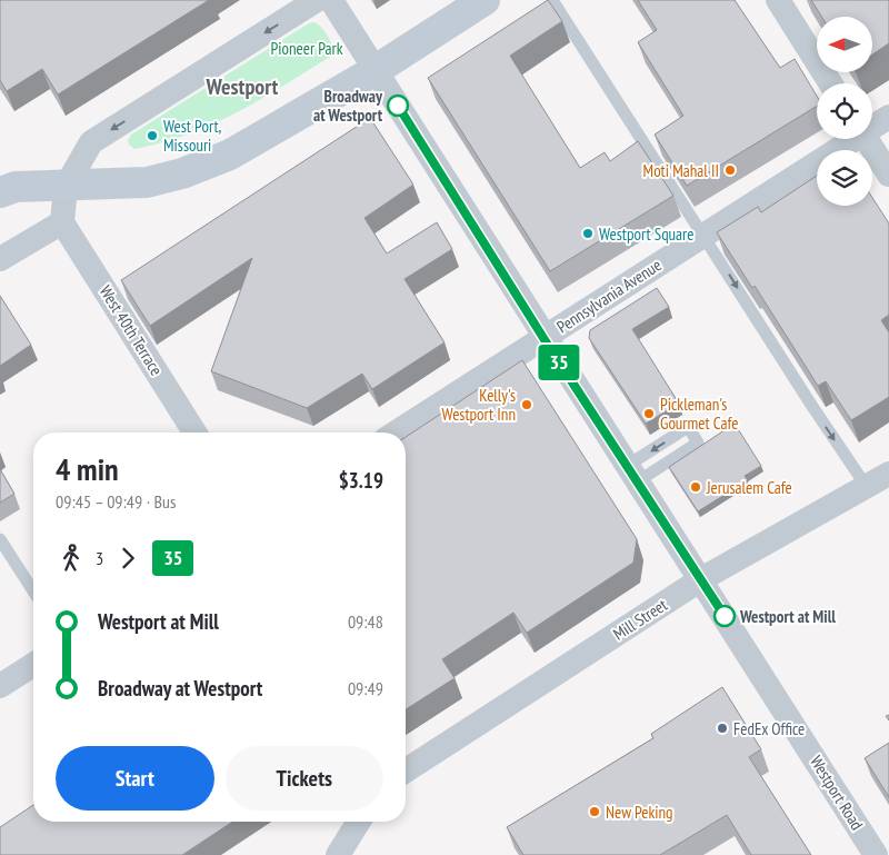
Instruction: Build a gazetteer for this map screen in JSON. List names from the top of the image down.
{
  "streets": {
    "street": [
      "Pennsylvania Avenue",
      "West 40th Terrace",
      "Mill Street",
      "Westport Road"
    ]
  },
  "crossings": [
    ["Pennsylvania Avenue", "Westport Road"],
    ["Mill Street", "Westport Road"]
  ],
  "districts": ["Westport"],
  "parks": ["Pioneer Park"],
  "places": [
    "Broadway at Westport",
    "West Port, Missouri",
    "Moti Mahal II",
    "Westport Square",
    "Kelly's Westport Inn",
    "Pickleman's Gourmet Cafe",
    "Jerusalem Cafe",
    "Westport at Mill",
    "FedEx Office",
    "New Peking"
  ],
  "lines": ["bus line 35"],
  "north": "left",
  "page": {
    "on_map": "35",
    "heading": ["4 min", "09:45 – 09:49 · Bus", "$3.19"],
    "legs": ["3", "35"],
    "list": [
      {
        "name": "Westport at Mill",
        "value": "09:48"
      },
      {
        "name": "Broadway at Westport",
        "value": "09:49"
      }
    ],
    "buttons": ["Start", "Tickets"]
  }
}
